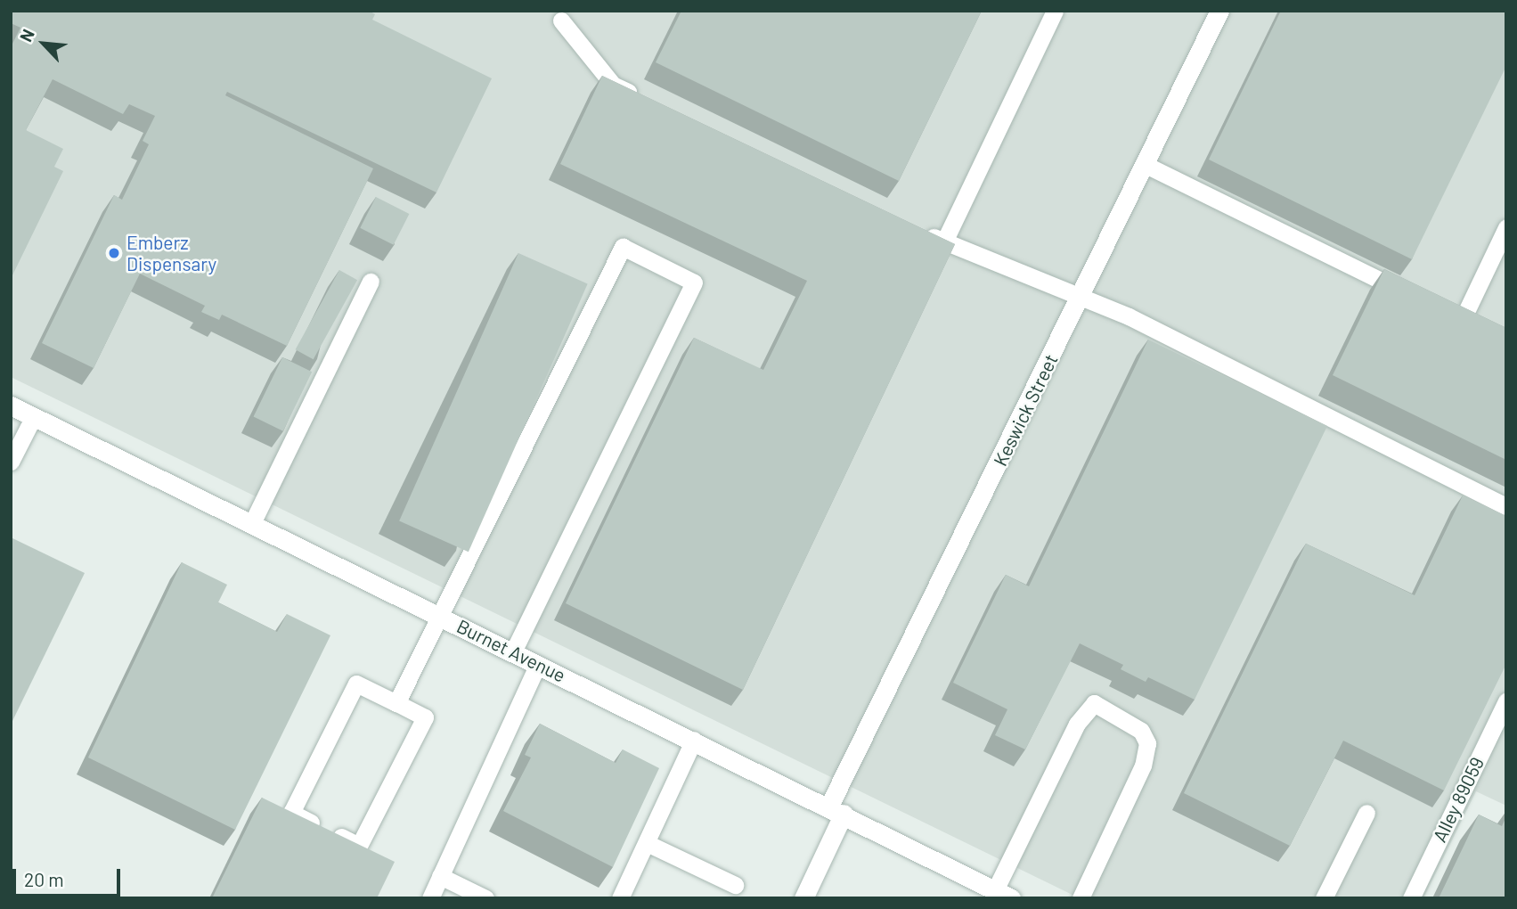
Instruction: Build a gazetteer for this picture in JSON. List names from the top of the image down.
{
  "streets": {
    "street": ["Keswick Street", "Burnet Avenue"],
    "lane": ["Alley 89059"]
  },
  "crossings": [
    ["Keswick Street", "Burnet Avenue"]
  ],
  "places": ["Emberz Dispensary"],
  "scale_bar": "20 m",
  "north": "top left"
}
